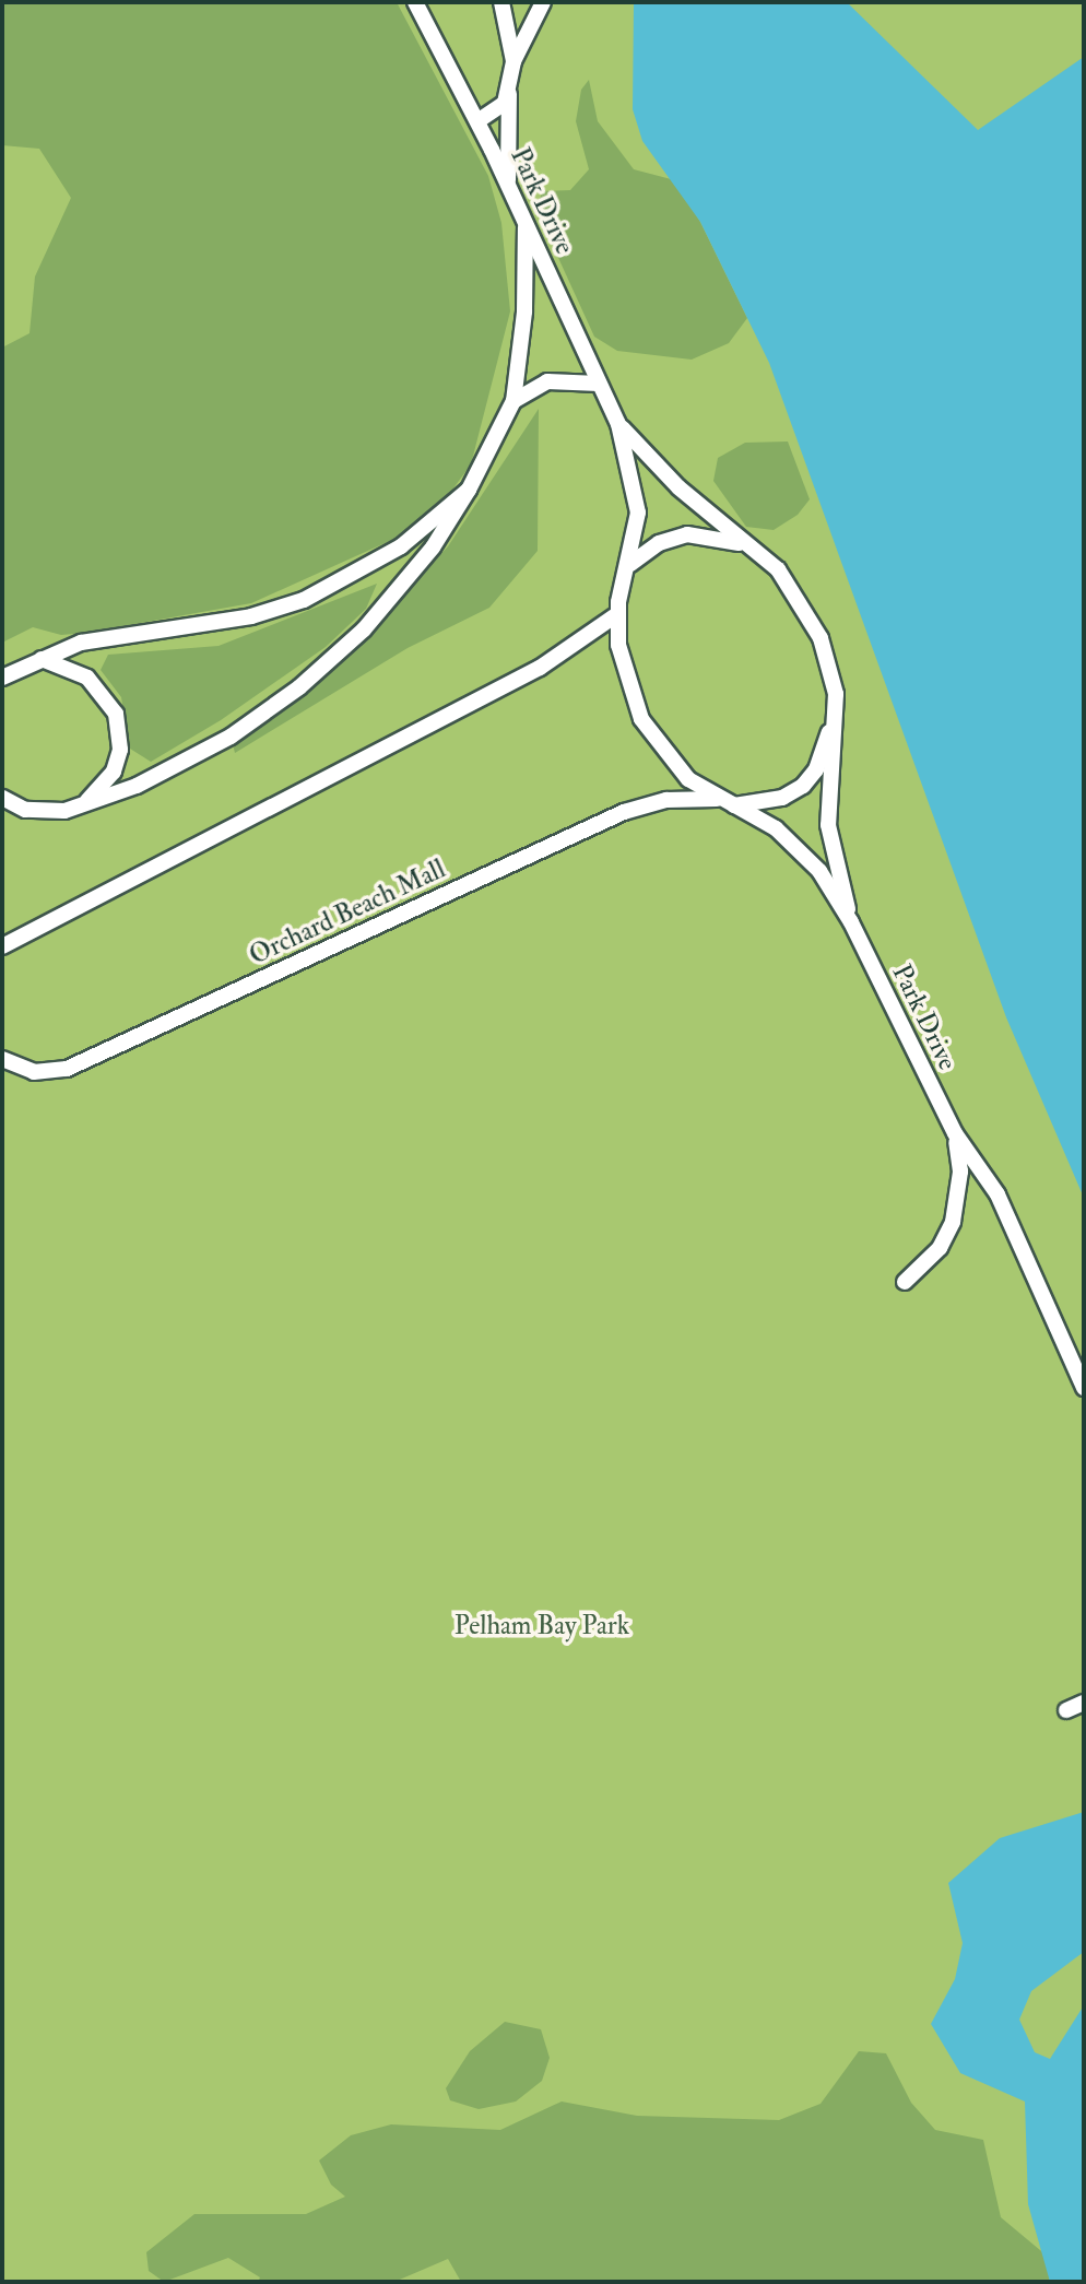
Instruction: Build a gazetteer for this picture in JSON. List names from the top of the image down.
{
  "streets": {
    "street": ["Park Drive", "Orchard Beach Mall"]
  },
  "crossings": [
    ["Park Drive", "Orchard Beach Mall"]
  ],
  "parks": ["Pelham Bay Park"]
}
